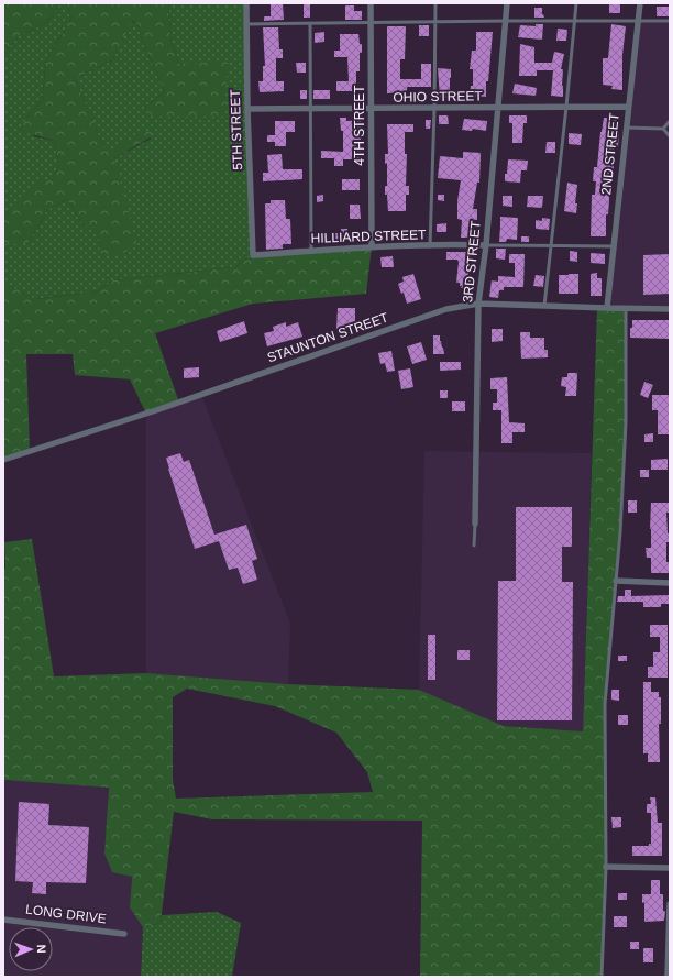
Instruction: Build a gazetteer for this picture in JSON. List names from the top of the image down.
{
  "streets": {
    "street": [
      "OHIO STREET",
      "4TH STREET",
      "5TH STREET",
      "2ND STREET",
      "HILLIARD STREET",
      "3RD STREET",
      "STAUNTON STREET",
      "LONG DRIVE"
    ]
  },
  "crossings": [
    ["OHIO STREET", "4TH STREET"],
    ["OHIO STREET", "5TH STREET"],
    ["OHIO STREET", "2ND STREET"],
    ["OHIO STREET", "3RD STREET"],
    ["4TH STREET", "HILLIARD STREET"],
    ["5TH STREET", "HILLIARD STREET"],
    ["2ND STREET", "STAUNTON STREET"],
    ["HILLIARD STREET", "3RD STREET"],
    ["3RD STREET", "STAUNTON STREET"]
  ],
  "north": "right"
}
